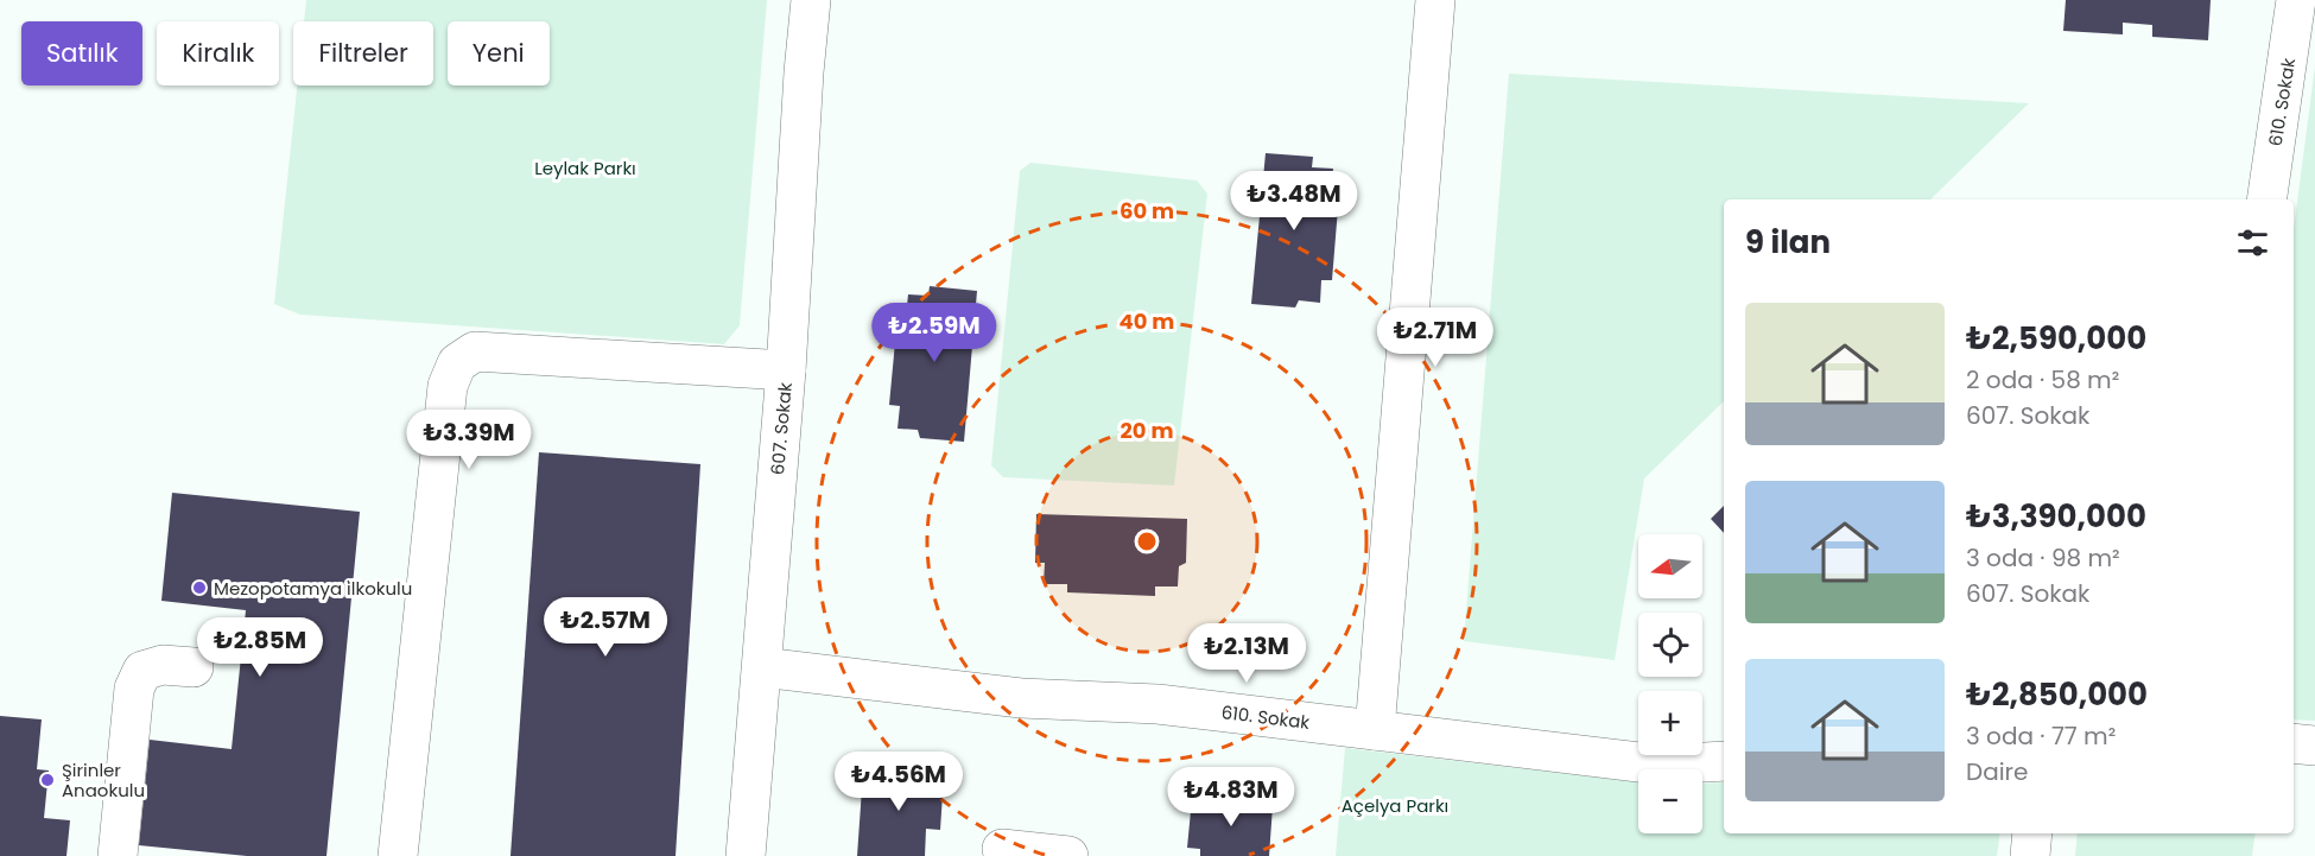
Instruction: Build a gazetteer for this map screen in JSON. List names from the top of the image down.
{
  "streets": {
    "street": ["610. Sokak", "607. Sokak"]
  },
  "crossings": [
    ["610. Sokak", "607. Sokak"]
  ],
  "parks": ["Leylak Parkı", "Açelya Parkı"],
  "places": ["Mezopotamya ilkokulu", "Şirinler Anaokulu"],
  "north": "left",
  "page": {
    "chip": [
      "Satılık",
      "Kiralık",
      "Filtreler",
      "Yeni"
    ],
    "price": [
      "₺3.48M",
      "₺2.59M",
      "₺2.71M",
      "₺3.39M",
      "₺2.57M",
      "₺2.85M",
      "₺2.13M",
      "₺4.56M",
      "₺4.83M"
    ],
    "heading": "9 ilan",
    "list": [
      {
        "name": "₺2,590,000",
        "note": "2 oda · 58 m² · 607. Sokak"
      },
      {
        "name": "₺3,390,000",
        "note": "3 oda · 98 m² · 607. Sokak"
      },
      {
        "name": "₺2,850,000",
        "note": "3 oda · 77 m² · Daire"
      }
    ],
    "map_buttons": ["+", "−"]
  },
  "rings": ["60 m", "40 m", "20 m"]
}
